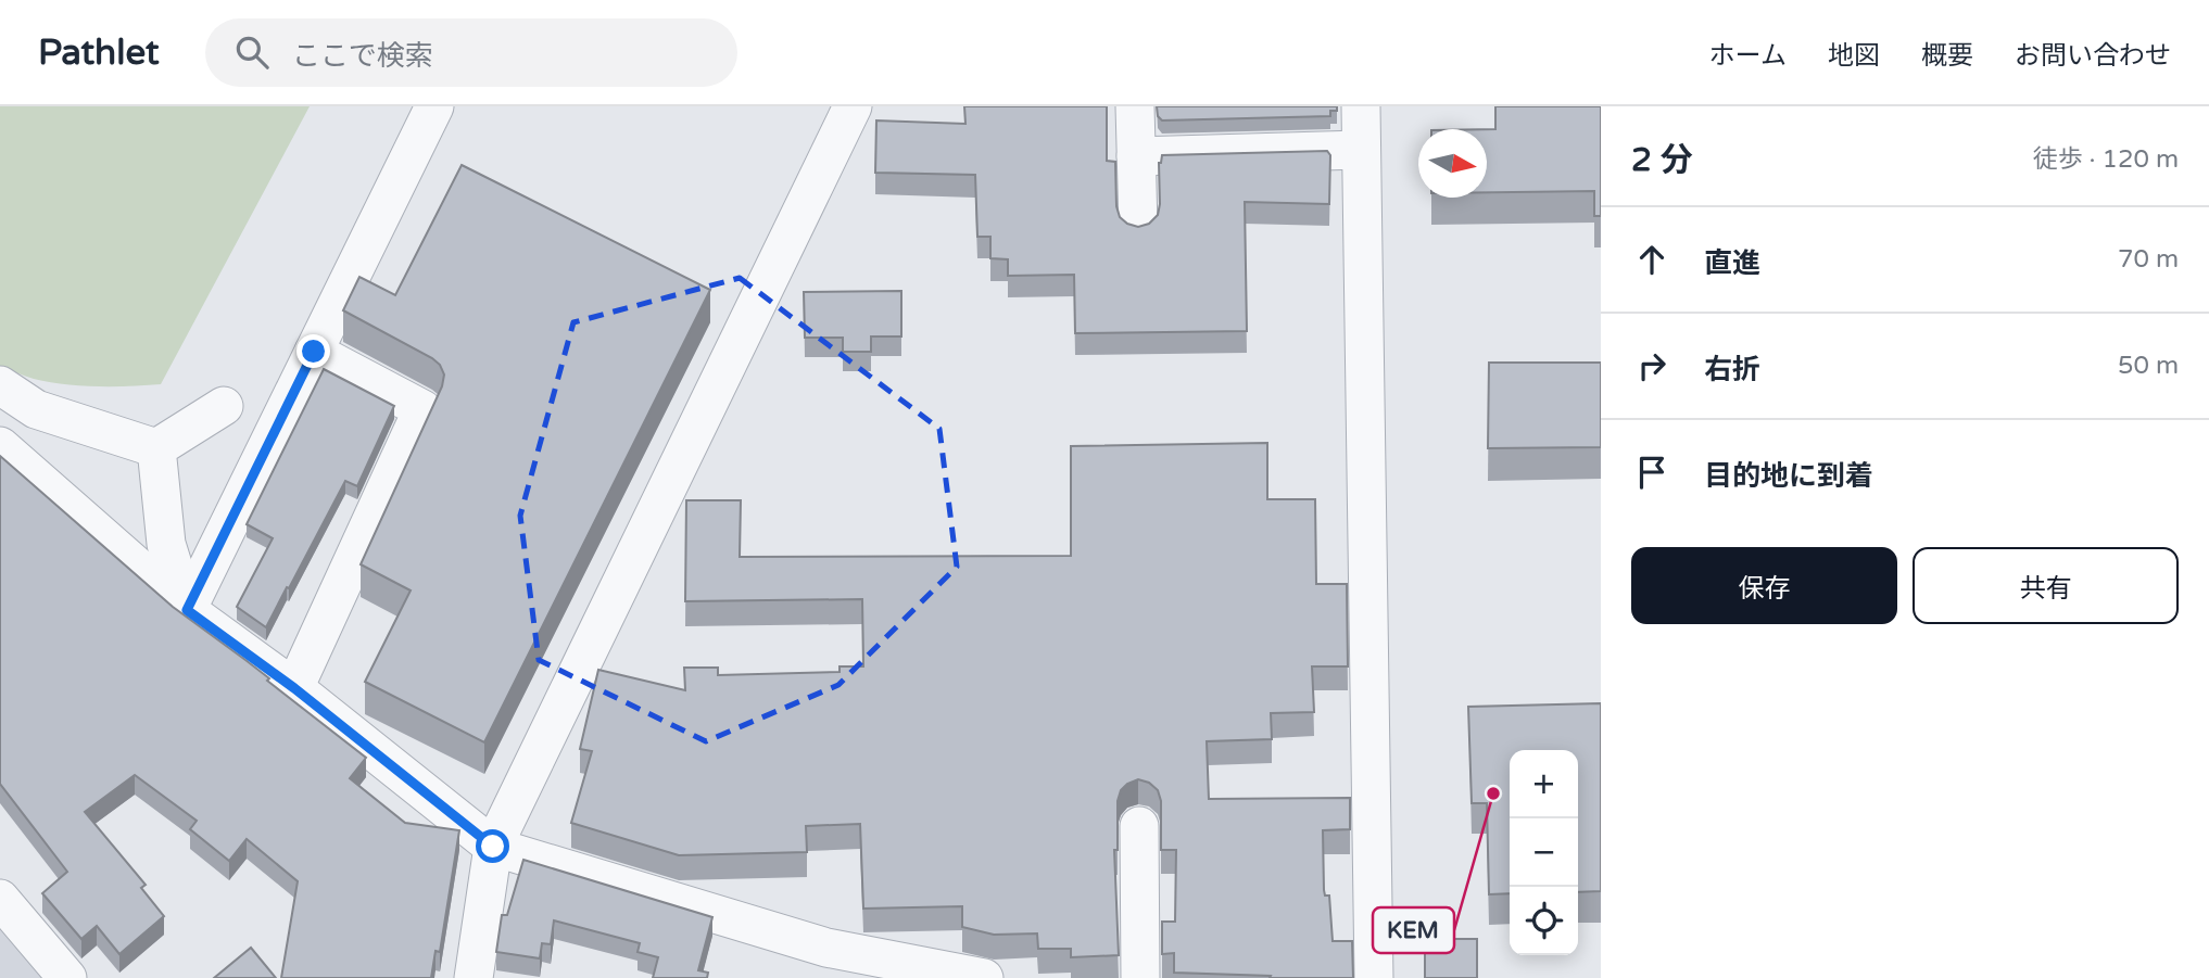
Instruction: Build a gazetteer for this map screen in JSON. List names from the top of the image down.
{
  "places": ["KEM"],
  "north": "right",
  "page": {
    "header": "Pathlet",
    "search": "ここで検索",
    "nav": [
      "ホーム",
      "地図",
      "概要",
      "お問い合わせ"
    ],
    "heading": ["2 分", "徒歩 · 120 m"],
    "list": [
      ["直進", "70 m"],
      ["右折", "50 m"],
      "目的地に到着"
    ],
    "buttons": ["保存", "共有"],
    "map_buttons": ["+", "−"]
  }
}
